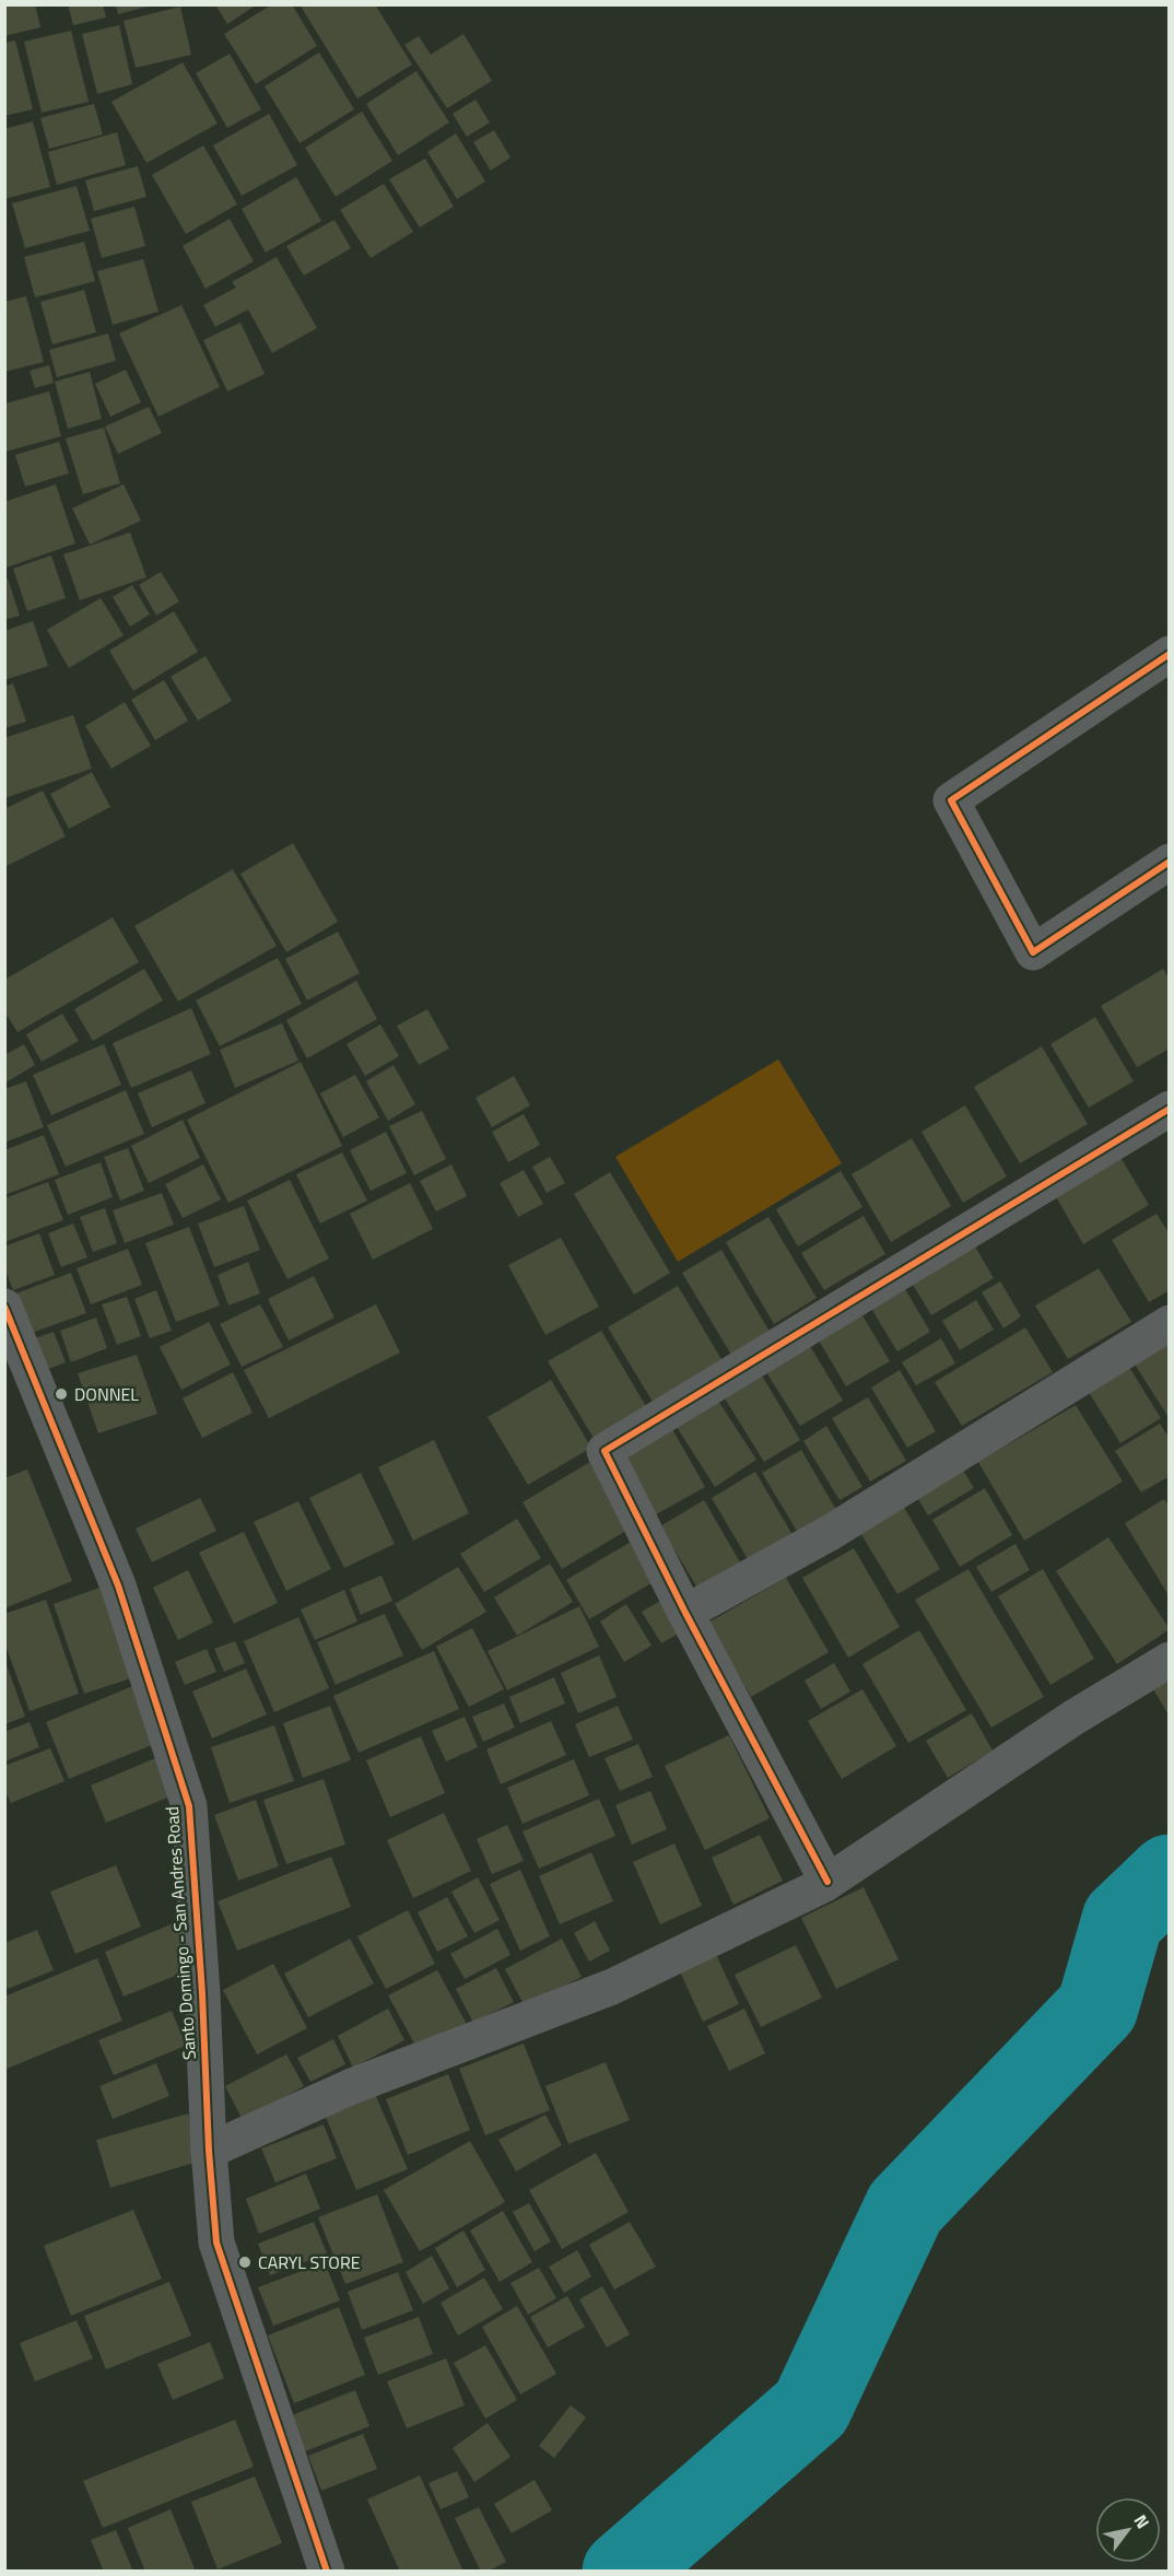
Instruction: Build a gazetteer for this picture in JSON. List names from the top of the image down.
{
  "streets": {
    "street": ["Santo Domingo - San Andres Road"]
  },
  "places": ["DONNEL", "CARYL STORE"],
  "north": "top right"
}
